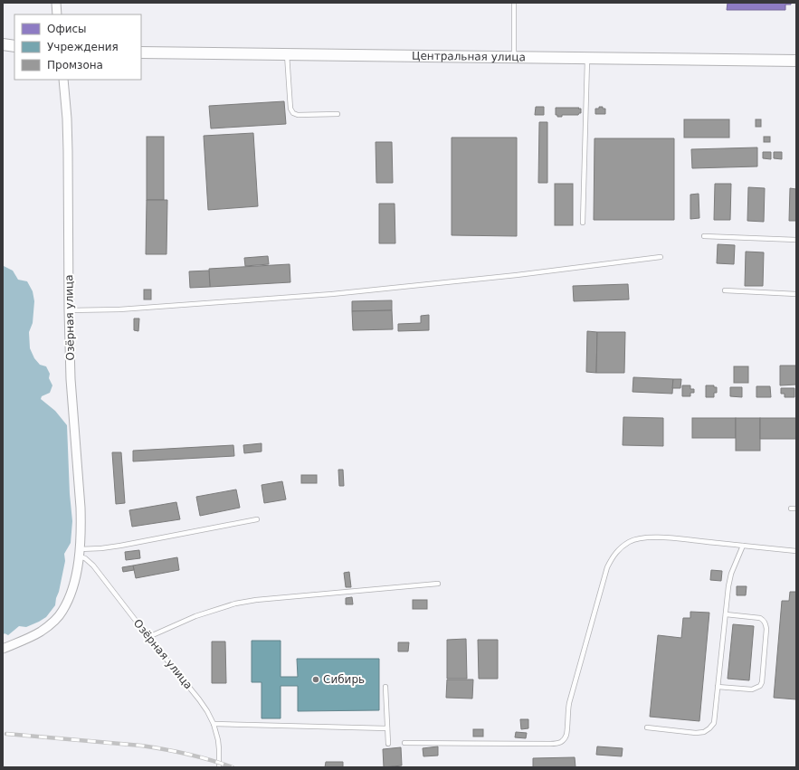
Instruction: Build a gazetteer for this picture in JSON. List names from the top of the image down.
{
  "streets": {
    "street": ["Центральная улица", "Озёрная улица"]
  },
  "places": ["Сибирь"],
  "legend": ["Офисы", "Учреждения", "Промзона"]
}
